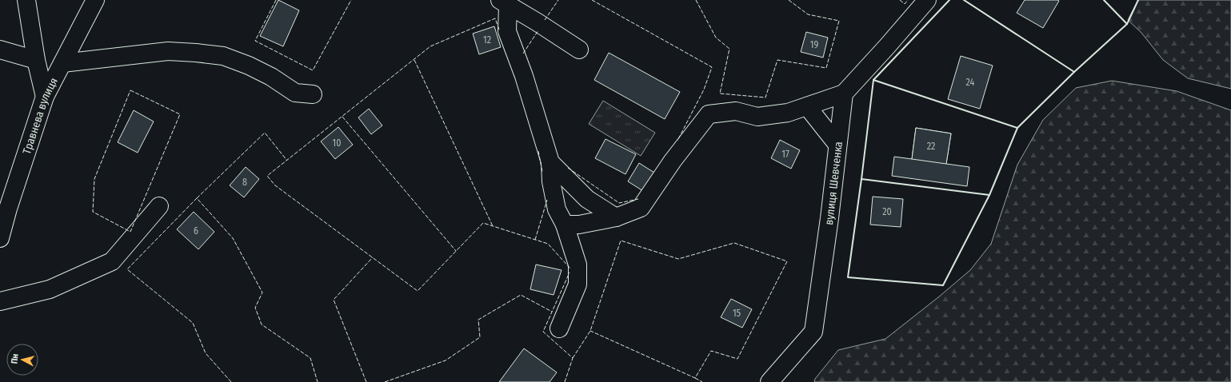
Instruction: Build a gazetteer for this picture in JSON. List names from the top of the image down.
{
  "streets": {
    "street": ["Травнева вулиця", "вулиця Шевченка"]
  },
  "house_numbers": [
    "12",
    "19",
    "24",
    "10",
    "22",
    "17",
    "8",
    "20",
    "6",
    "15"
  ],
  "north": "left"
}
